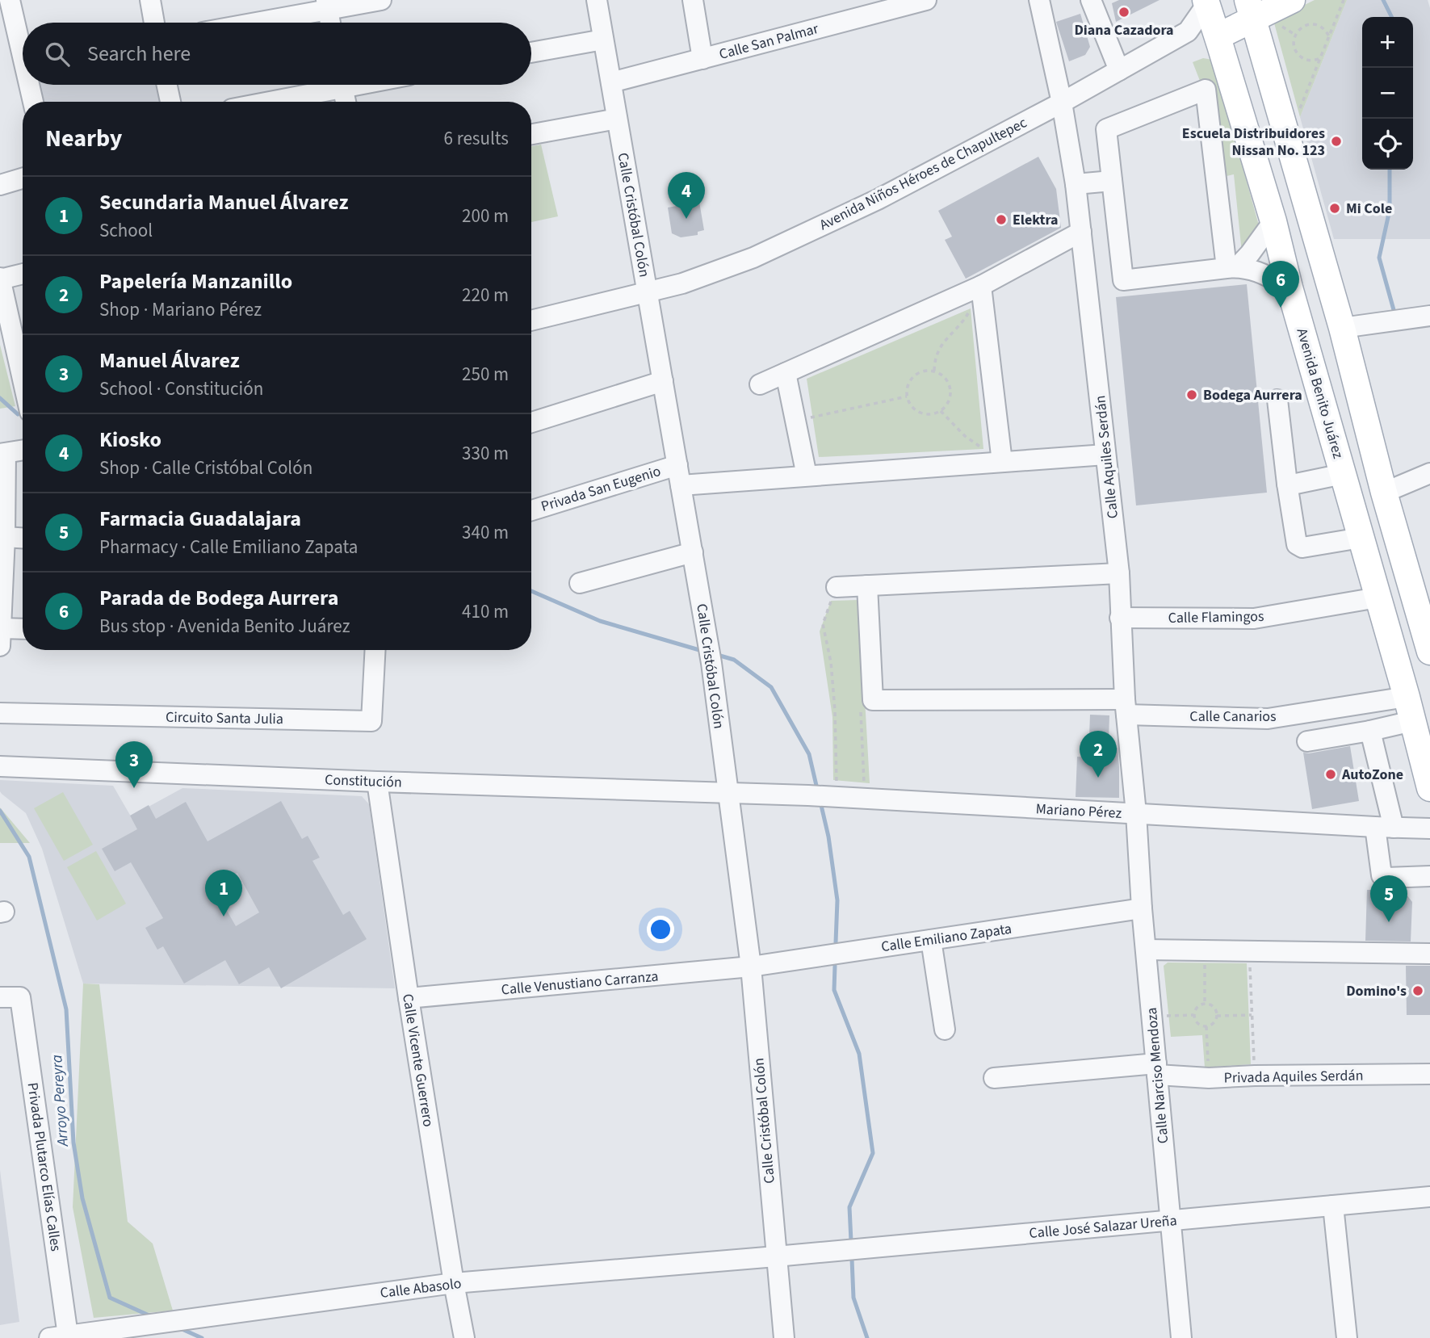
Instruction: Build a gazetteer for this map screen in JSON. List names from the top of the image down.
{
  "streets": {
    "main road": ["Avenida Benito Juárez"],
    "street": [
      "Calle San Palmar",
      "Avenida Niños Héroes de Chapultepec",
      "Calle Cristóbal Colón",
      "Calle Aquiles Serdán",
      "Privada San Eugenio",
      "Calle Flamingos",
      "Calle Canarios",
      "Circuito Santa Julia",
      "Constitución",
      "Mariano Pérez",
      "Calle Emiliano Zapata",
      "Calle Venustiano Carranza",
      "Calle Vicente Guerrero",
      "Calle Narciso Mendoza",
      "Privada Aquiles Serdán",
      "Privada Plutarco Elías Calles",
      "Calle José Salazar Ureña",
      "Calle Abasolo"
    ]
  },
  "crossings": [
    ["Calle San Palmar", "Calle Cristóbal Colón"],
    ["Avenida Niños Héroes de Chapultepec", "Calle Cristóbal Colón"],
    ["Avenida Niños Héroes de Chapultepec", "Avenida Benito Juárez"],
    ["Avenida Niños Héroes de Chapultepec", "Calle Aquiles Serdán"],
    ["Calle Cristóbal Colón", "Privada San Eugenio"],
    ["Calle Cristóbal Colón", "Constitución"],
    ["Calle Cristóbal Colón", "Mariano Pérez"],
    ["Calle Cristóbal Colón", "Calle Emiliano Zapata"],
    ["Calle Cristóbal Colón", "Calle Venustiano Carranza"],
    ["Calle Cristóbal Colón", "Calle José Salazar Ureña"],
    ["Calle Cristóbal Colón", "Calle Abasolo"],
    ["Avenida Benito Juárez", "Calle Flamingos"],
    ["Avenida Benito Juárez", "Calle Canarios"],
    ["Calle Aquiles Serdán", "Calle Flamingos"],
    ["Calle Aquiles Serdán", "Calle Canarios"],
    ["Calle Aquiles Serdán", "Mariano Pérez"],
    ["Calle Aquiles Serdán", "Calle Narciso Mendoza"],
    ["Constitución", "Mariano Pérez"],
    ["Constitución", "Calle Vicente Guerrero"],
    ["Mariano Pérez", "Calle Narciso Mendoza"],
    ["Calle Emiliano Zapata", "Calle Venustiano Carranza"],
    ["Calle Emiliano Zapata", "Calle Narciso Mendoza"],
    ["Calle Venustiano Carranza", "Calle Vicente Guerrero"],
    ["Calle Vicente Guerrero", "Calle Abasolo"],
    ["Calle Narciso Mendoza", "Privada Aquiles Serdán"],
    ["Calle Narciso Mendoza", "Calle José Salazar Ureña"],
    ["Privada Plutarco Elías Calles", "Calle Abasolo"],
    ["Calle José Salazar Ureña", "Calle Abasolo"]
  ],
  "water": ["Arroyo Pereyra"],
  "places": [
    "Diana Cazadora",
    "Escuela Distribuidores Nissan No. 123",
    "Mi Cole",
    "Elektra",
    "Bodega Aurrera",
    "AutoZone",
    "Domino's"
  ],
  "page": {
    "map_buttons": ["+", "−"],
    "search": "Search here",
    "heading": ["Nearby", "6 results"],
    "pins": [
      "4",
      "6",
      "2",
      "3",
      "1",
      "5"
    ],
    "list": [
      {
        "mark": "1",
        "name": "Secundaria Manuel Álvarez",
        "note": "School",
        "value": "200 m"
      },
      {
        "mark": "2",
        "name": "Papelería Manzanillo",
        "note": "Shop · Mariano Pérez",
        "value": "220 m"
      },
      {
        "mark": "3",
        "name": "Manuel Álvarez",
        "note": "School · Constitución",
        "value": "250 m"
      },
      {
        "mark": "4",
        "name": "Kiosko",
        "note": "Shop · Calle Cristóbal Colón",
        "value": "330 m"
      },
      {
        "mark": "5",
        "name": "Farmacia Guadalajara",
        "note": "Pharmacy · Calle Emiliano Zapata",
        "value": "340 m"
      },
      {
        "mark": "6",
        "name": "Parada de Bodega Aurrera",
        "note": "Bus stop · Avenida Benito Juárez",
        "value": "410 m"
      }
    ]
  }
}
